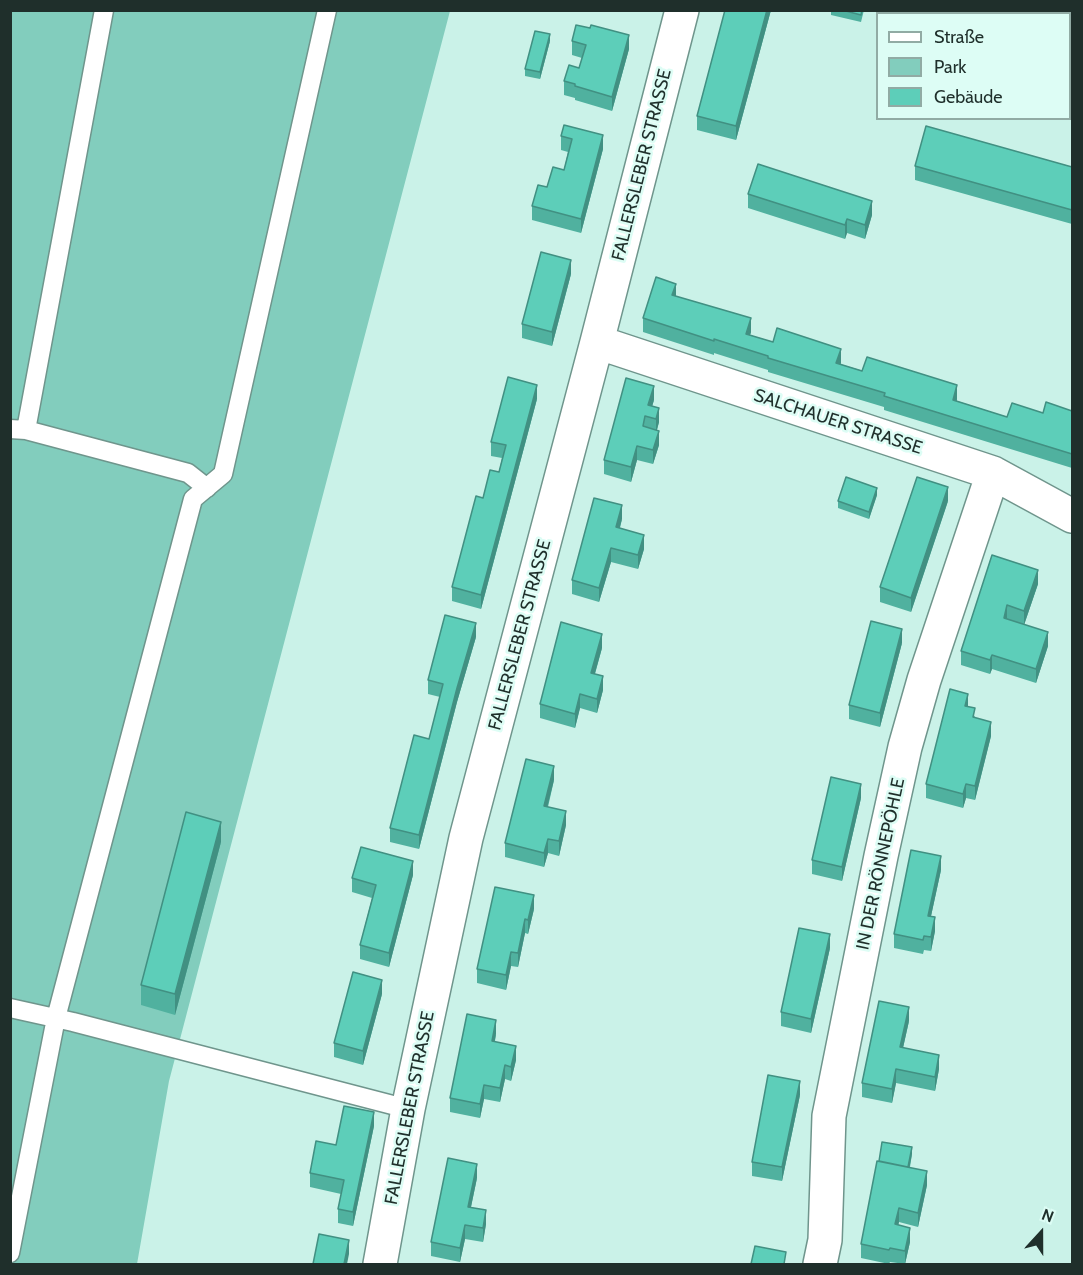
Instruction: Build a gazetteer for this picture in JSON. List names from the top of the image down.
{
  "streets": {
    "street": ["FALLERSLEBER STRASSE", "SALCHAUER STRASSE", "IN DER RÖNNEPÖHLE"]
  },
  "crossings": [
    ["FALLERSLEBER STRASSE", "SALCHAUER STRASSE"],
    ["SALCHAUER STRASSE", "IN DER RÖNNEPÖHLE"]
  ],
  "legend": ["Straße", "Park", "Gebäude"],
  "north": "top"
}
